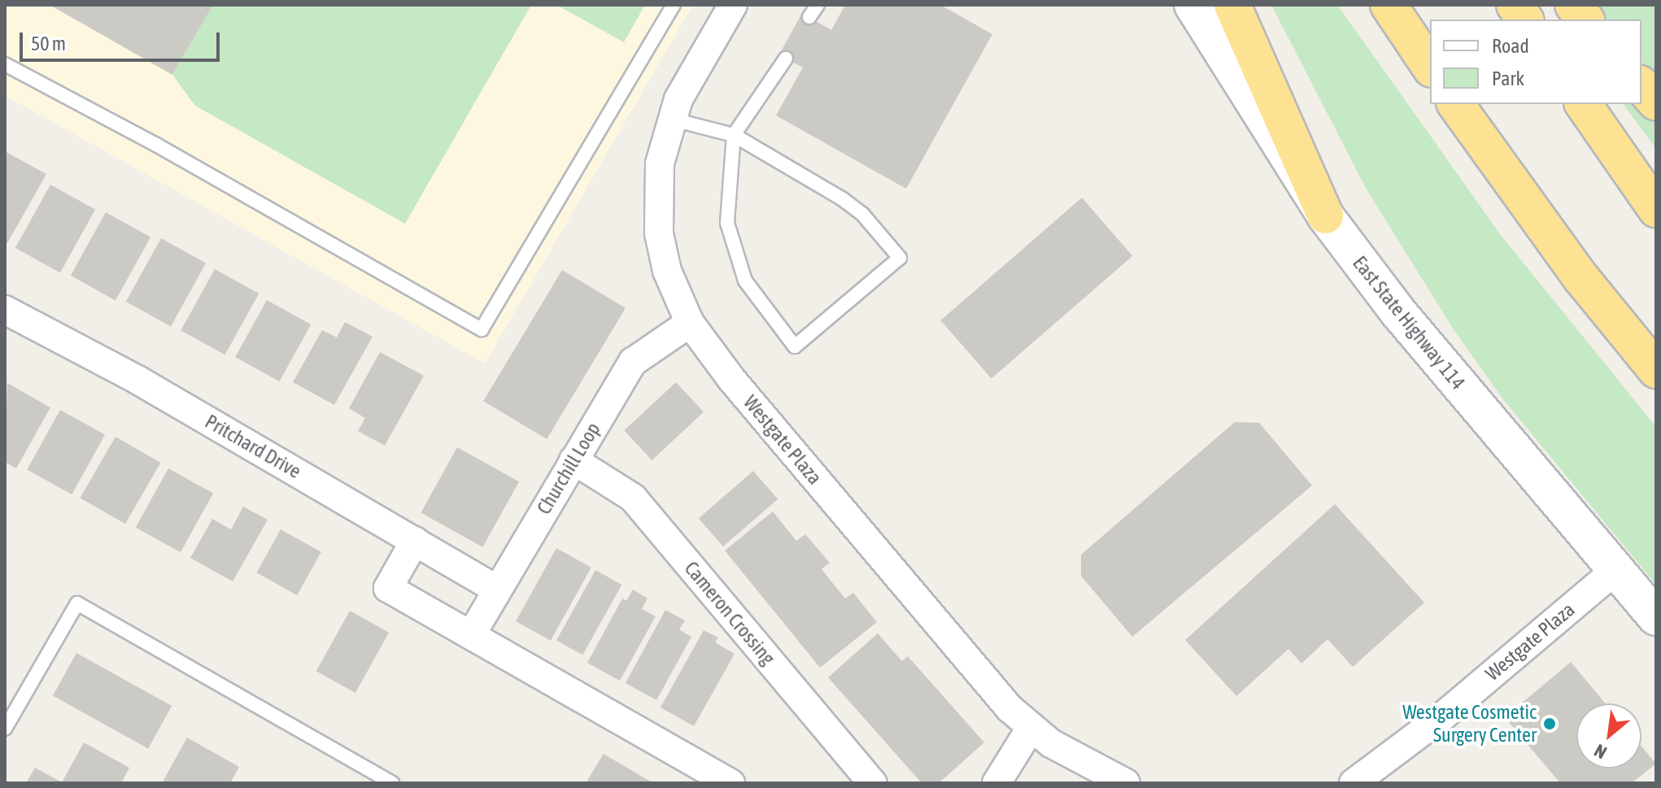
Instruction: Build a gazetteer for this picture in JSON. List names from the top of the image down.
{
  "streets": {
    "main road": ["East State Highway 114"],
    "street": [
      "Westgate Plaza",
      "Pritchard Drive",
      "Churchill Loop",
      "Cameron Crossing"
    ]
  },
  "crossings": [
    ["East State Highway 114", "Westgate Plaza"],
    ["Westgate Plaza", "Churchill Loop"],
    ["Pritchard Drive", "Churchill Loop"],
    ["Churchill Loop", "Cameron Crossing"]
  ],
  "places": ["Westgate Cosmetic Surgery Center"],
  "legend": ["Road", "Park"],
  "scale_bar": "50 m",
  "north": "bottom left"
}
